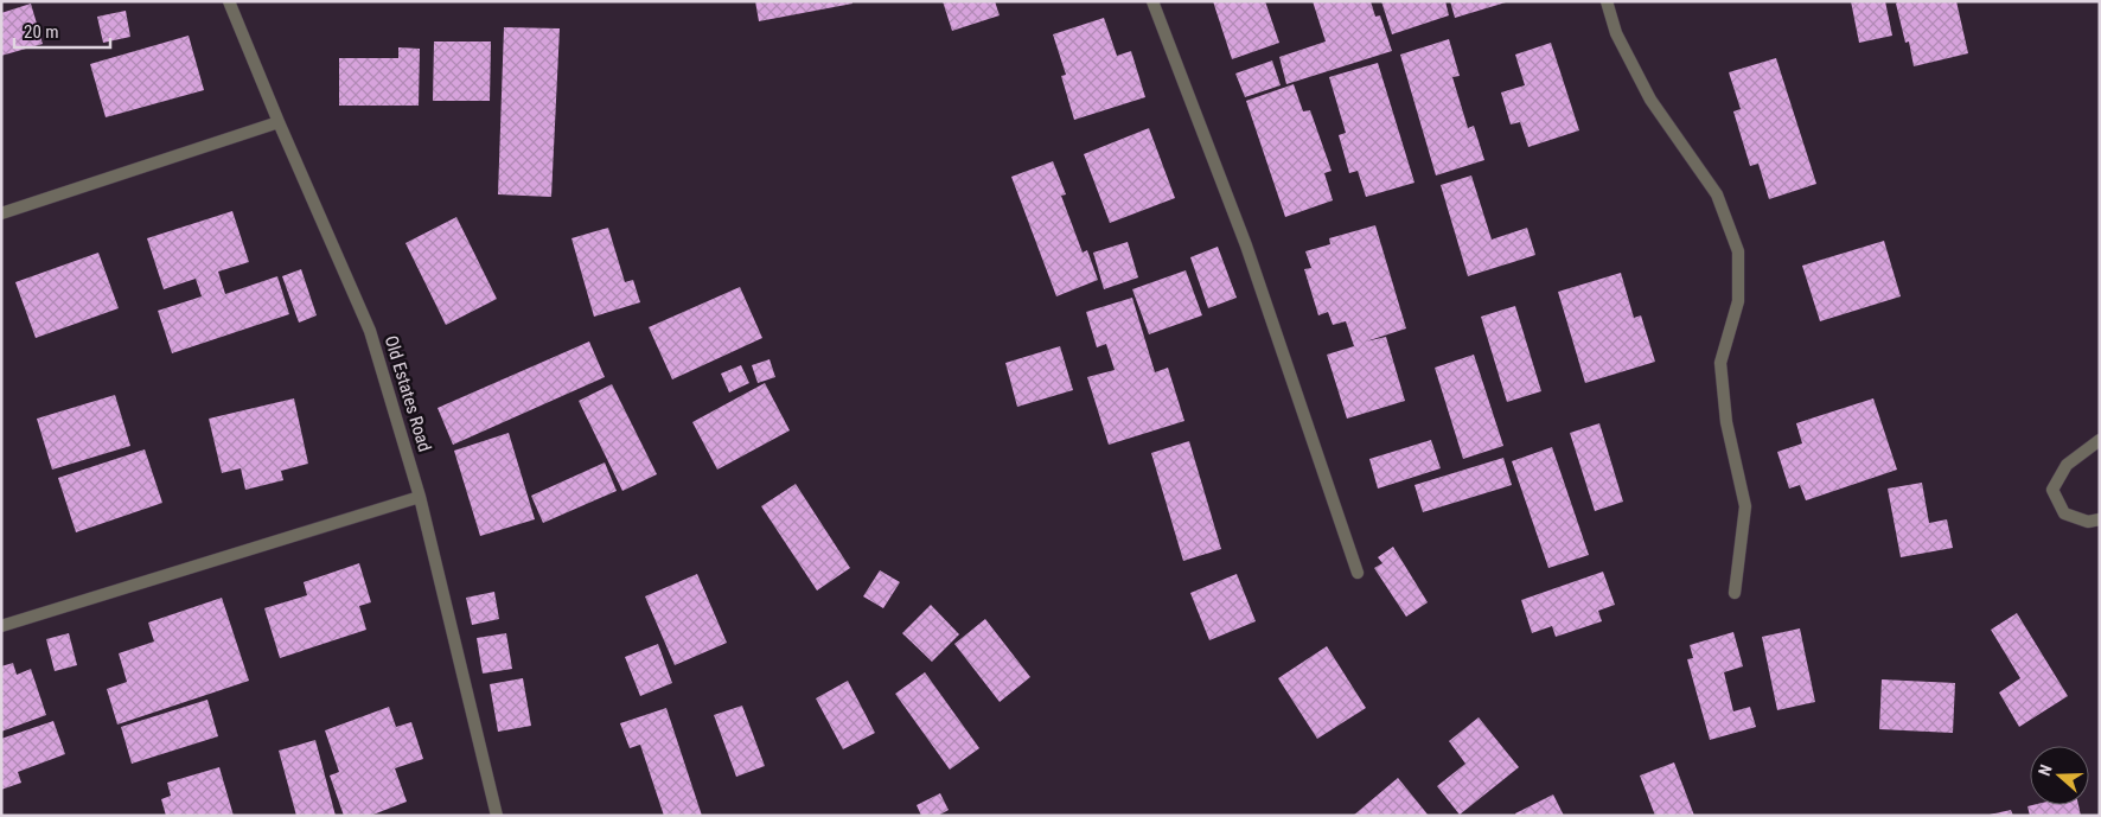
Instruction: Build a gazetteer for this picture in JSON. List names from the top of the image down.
{
  "streets": {
    "street": ["Old Estates Road"]
  },
  "scale_bar": "20 m",
  "north": "left"
}
